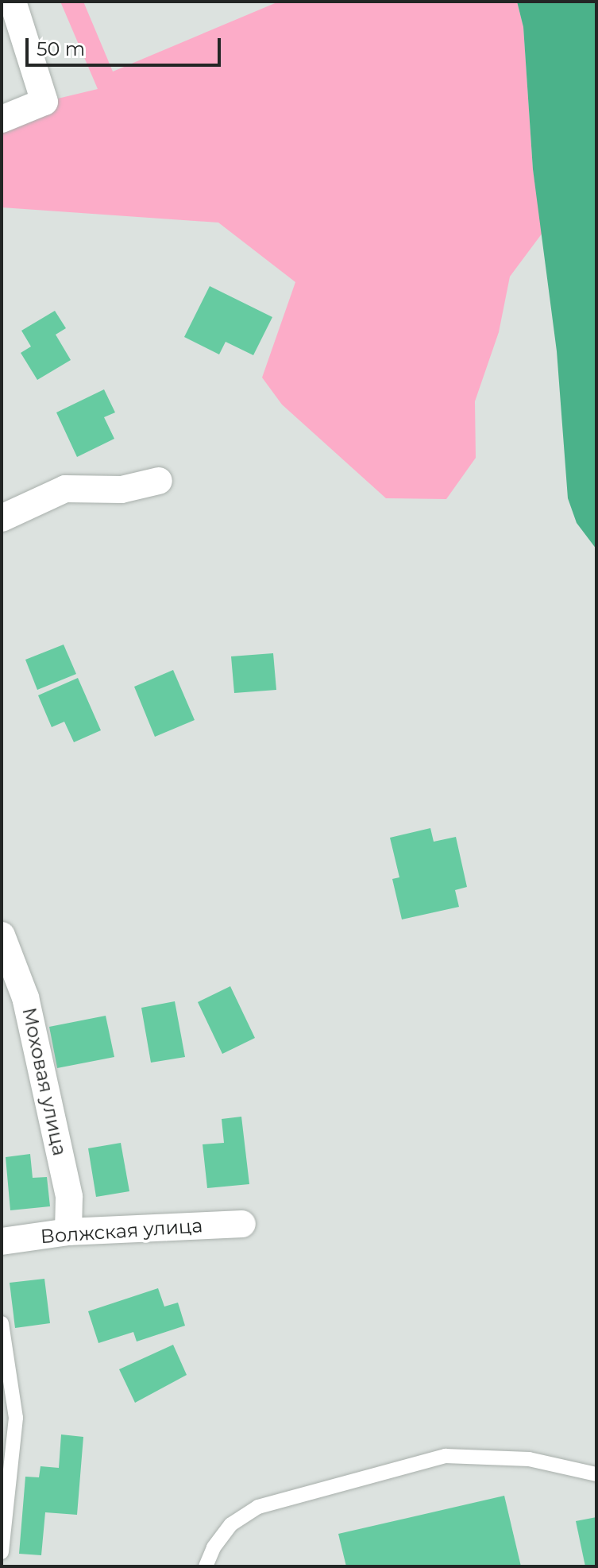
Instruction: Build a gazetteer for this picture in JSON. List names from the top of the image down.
{
  "streets": {
    "street": ["Моховая улица", "Волжская улица"]
  },
  "crossings": [
    ["Моховая улица", "Волжская улица"]
  ],
  "scale_bar": "50 m"
}
